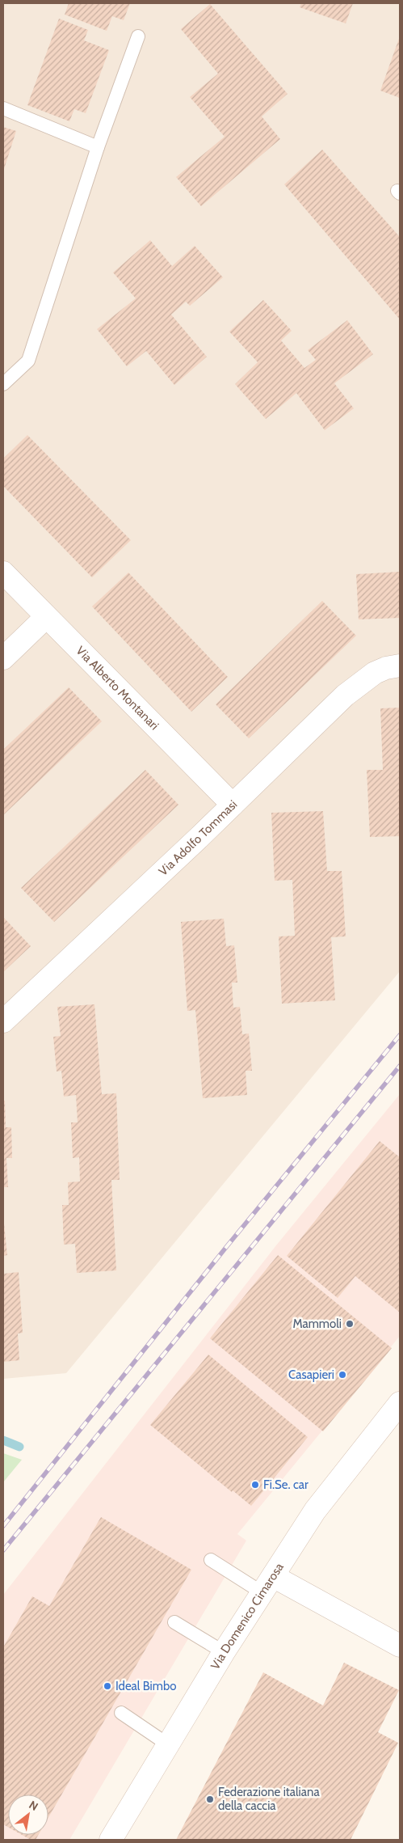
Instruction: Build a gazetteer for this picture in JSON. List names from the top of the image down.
{
  "streets": {
    "street": ["Via Alberto Montanari", "Via Adolfo Tommasi", "Via Domenico Cimarosa"]
  },
  "crossings": [
    ["Via Alberto Montanari", "Via Adolfo Tommasi"]
  ],
  "places": [
    "Mammoli",
    "Casapieri",
    "Fi.Se. car",
    "Ideal Bimbo",
    "Federazione italiana della caccia"
  ],
  "north": "top right"
}
